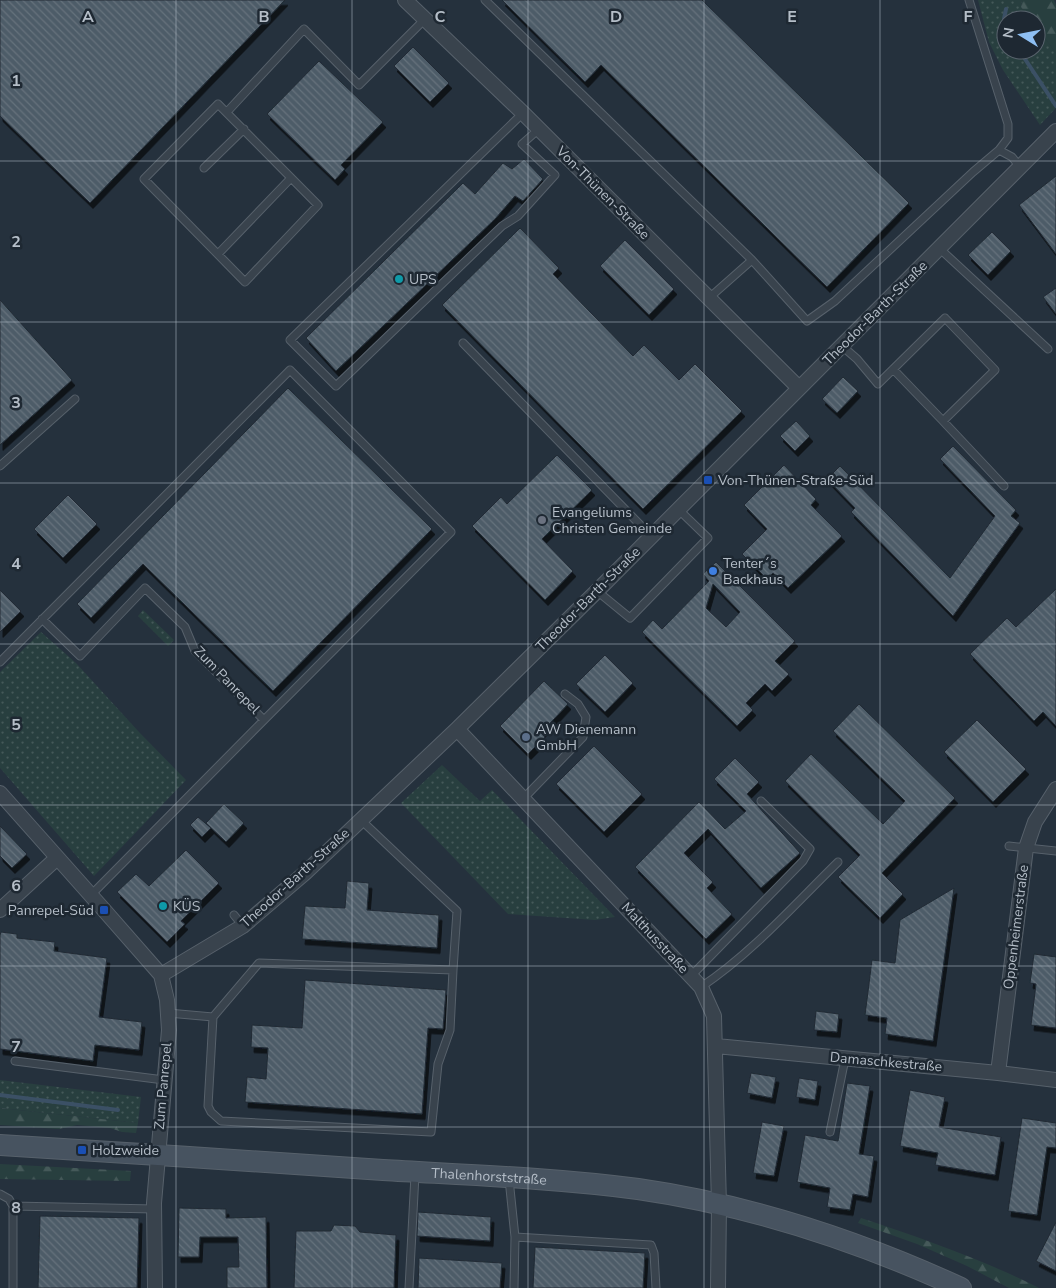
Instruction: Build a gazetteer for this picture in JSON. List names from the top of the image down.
{
  "streets": {
    "main road": ["Thalenhorststraße"],
    "street": [
      "Von-Thünen-Straße",
      "Theodor-Barth-Straße",
      "Zum Panrepel",
      "Oppenheimerstraße",
      "Malthusstraße",
      "Damaschkestraße"
    ]
  },
  "crossings": [
    ["Von-Thünen-Straße", "Theodor-Barth-Straße"],
    ["Theodor-Barth-Straße", "Zum Panrepel"],
    ["Theodor-Barth-Straße", "Malthusstraße"],
    ["Zum Panrepel", "Thalenhorststraße"],
    ["Oppenheimerstraße", "Damaschkestraße"],
    ["Malthusstraße", "Damaschkestraße"],
    ["Malthusstraße", "Thalenhorststraße"]
  ],
  "places": {
    "other": [
      "UPS",
      "Evangeliums Christen Gemeinde",
      "Tenter´s Backhaus",
      "AW Dienemann GmbH",
      "KÜS"
    ],
    "transit": ["Von-Thünen-Straße-Süd", "Panrepel-Süd", "Holzweide"]
  },
  "north": "left",
  "grid": {
    "columns": [
      "A",
      "B",
      "C",
      "D",
      "E",
      "F"
    ],
    "rows": [
      "1",
      "2",
      "3",
      "4",
      "5",
      "6",
      "7",
      "8"
    ]
  }
}
